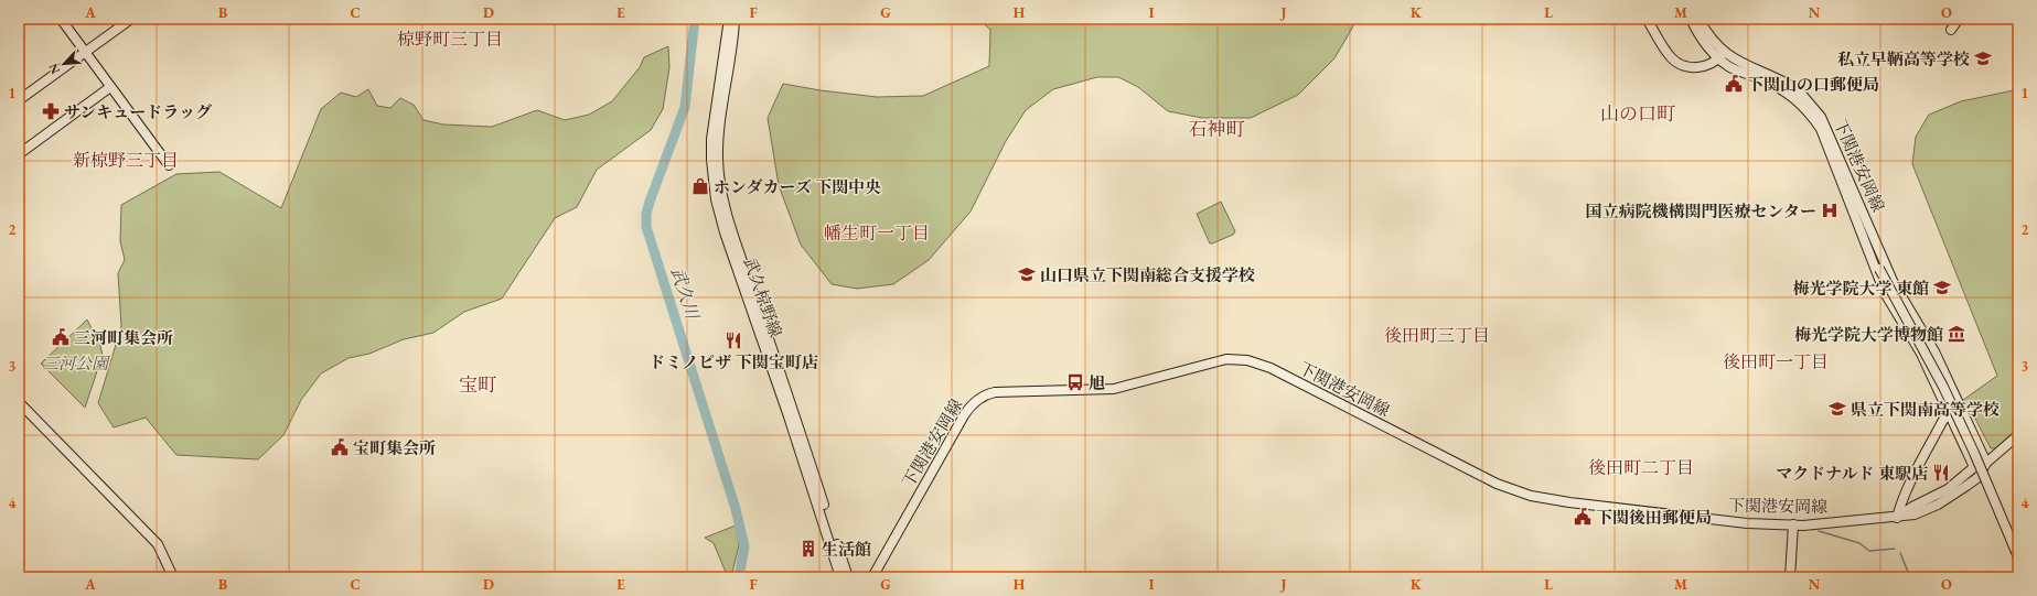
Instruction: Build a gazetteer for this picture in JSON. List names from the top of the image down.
{
  "streets": {
    "main road": ["下関港安岡線", "武久椋野線"]
  },
  "districts": [
    "椋野町三丁目",
    "山の口町",
    "石神町",
    "新椋野三丁目",
    "幡生町一丁目",
    "後田町三丁目",
    "後田町一丁目",
    "宝町",
    "後田町二丁目"
  ],
  "water": ["武久川"],
  "parks": ["三河公園"],
  "places": {
    "school or university": [
      "私立早鞆高等学校",
      "山口県立下関南総合支援学校",
      "梅光学院大学 東館",
      "県立下関南高等学校"
    ],
    "public building": [
      "下関山の口郵便局",
      "三河町集会所",
      "宝町集会所",
      "下関後田郵便局"
    ],
    "pharmacy": ["サンキュードラッグ"],
    "shop": ["ホンダカーズ 下関中央"],
    "hospital": ["国立病院機構関門医療センター"],
    "museum": ["梅光学院大学博物館"],
    "restaurant": ["ドミノピザ 下関宝町店", "マクドナルド 東駅店"],
    "bus stop": ["旭"],
    "building": ["生活館"]
  },
  "north": "bottom left",
  "grid": {
    "columns": [
      "A",
      "B",
      "C",
      "D",
      "E",
      "F",
      "G",
      "H",
      "I",
      "J",
      "K",
      "L",
      "M",
      "N",
      "O"
    ],
    "rows": [
      "1",
      "2",
      "3",
      "4"
    ]
  }
}
